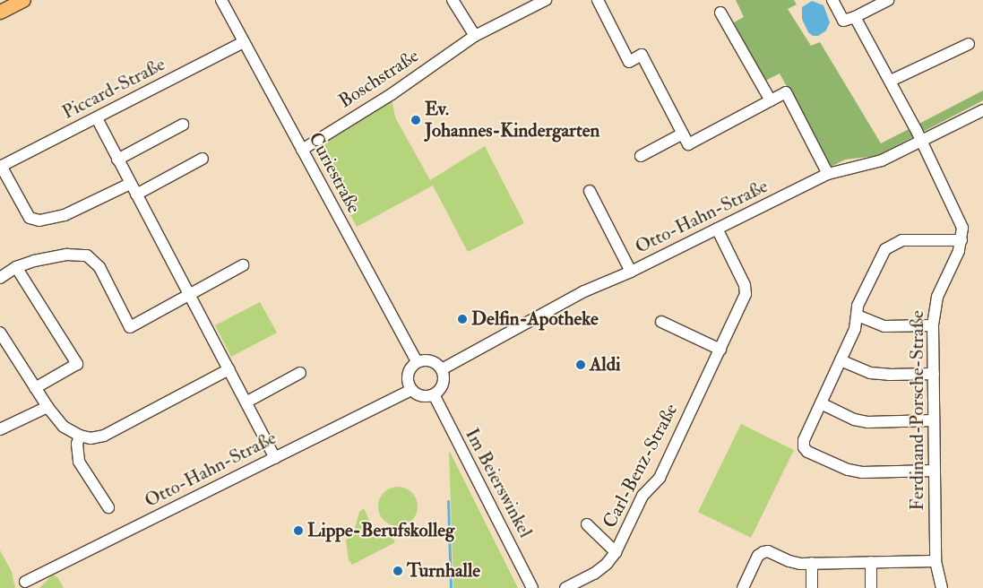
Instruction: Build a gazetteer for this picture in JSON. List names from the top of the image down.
{
  "streets": {
    "street": [
      "Boschstraße",
      "Piccard-Straße",
      "Curiestraße",
      "Otto-Hahn-Straße",
      "Ferdinand-Porsche-Straße",
      "Carl-Benz-Straße",
      "Im Beierswinkel"
    ]
  },
  "crossings": [
    ["Boschstraße", "Curiestraße"],
    ["Piccard-Straße", "Curiestraße"],
    ["Curiestraße", "Otto-Hahn-Straße"],
    ["Curiestraße", "Im Beierswinkel"],
    ["Otto-Hahn-Straße", "Ferdinand-Porsche-Straße"],
    ["Otto-Hahn-Straße", "Carl-Benz-Straße"],
    ["Otto-Hahn-Straße", "Im Beierswinkel"]
  ],
  "places": [
    "Ev. Johannes-Kindergarten",
    "Delfin-Apotheke",
    "Aldi",
    "Lippe-Berufskolleg",
    "Turnhalle"
  ]
}
